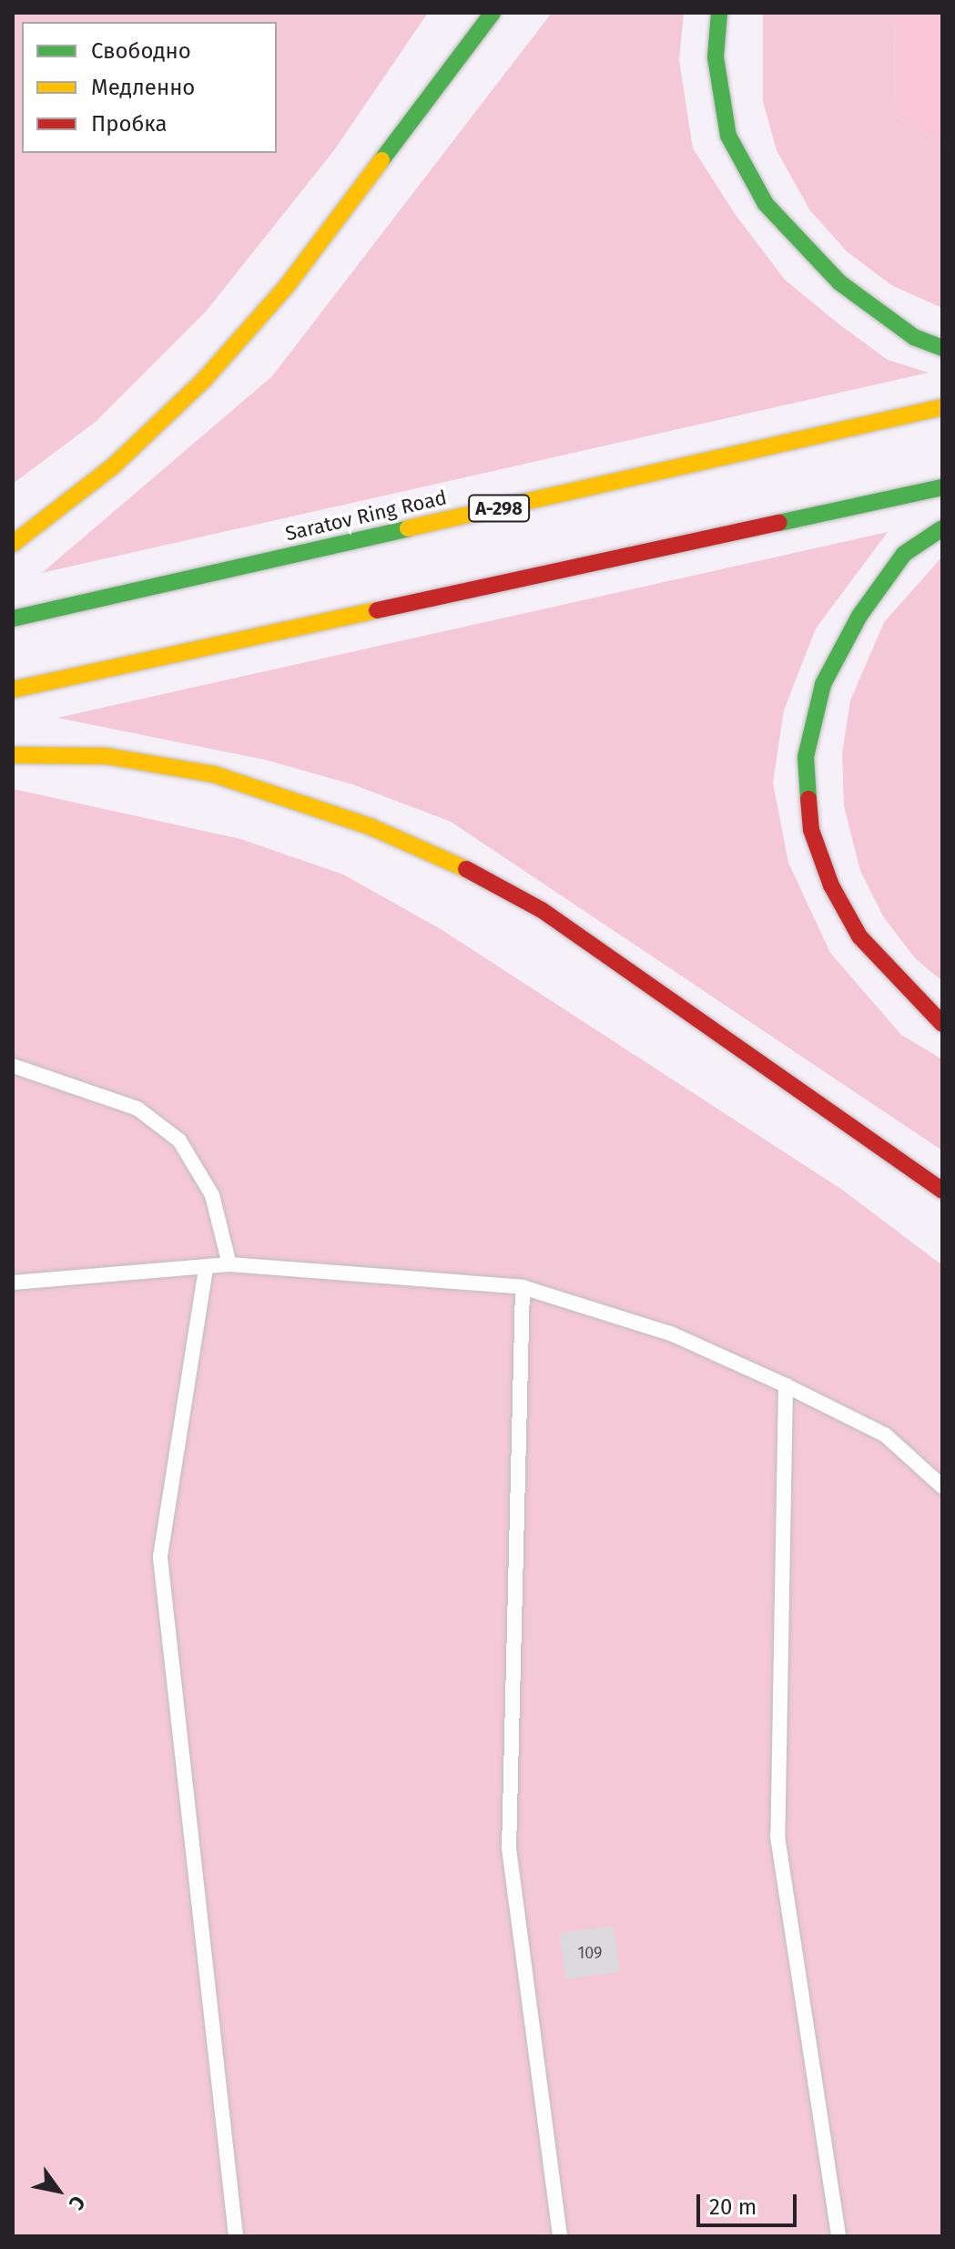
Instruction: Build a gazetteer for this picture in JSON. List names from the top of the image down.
{
  "streets": {
    "main road": ["А-298", "Saratov Ring Road"]
  },
  "house_numbers": ["109"],
  "legend": ["Свободно", "Медленно", "Пробка"],
  "scale_bar": "20 m",
  "north": "bottom right"
}
